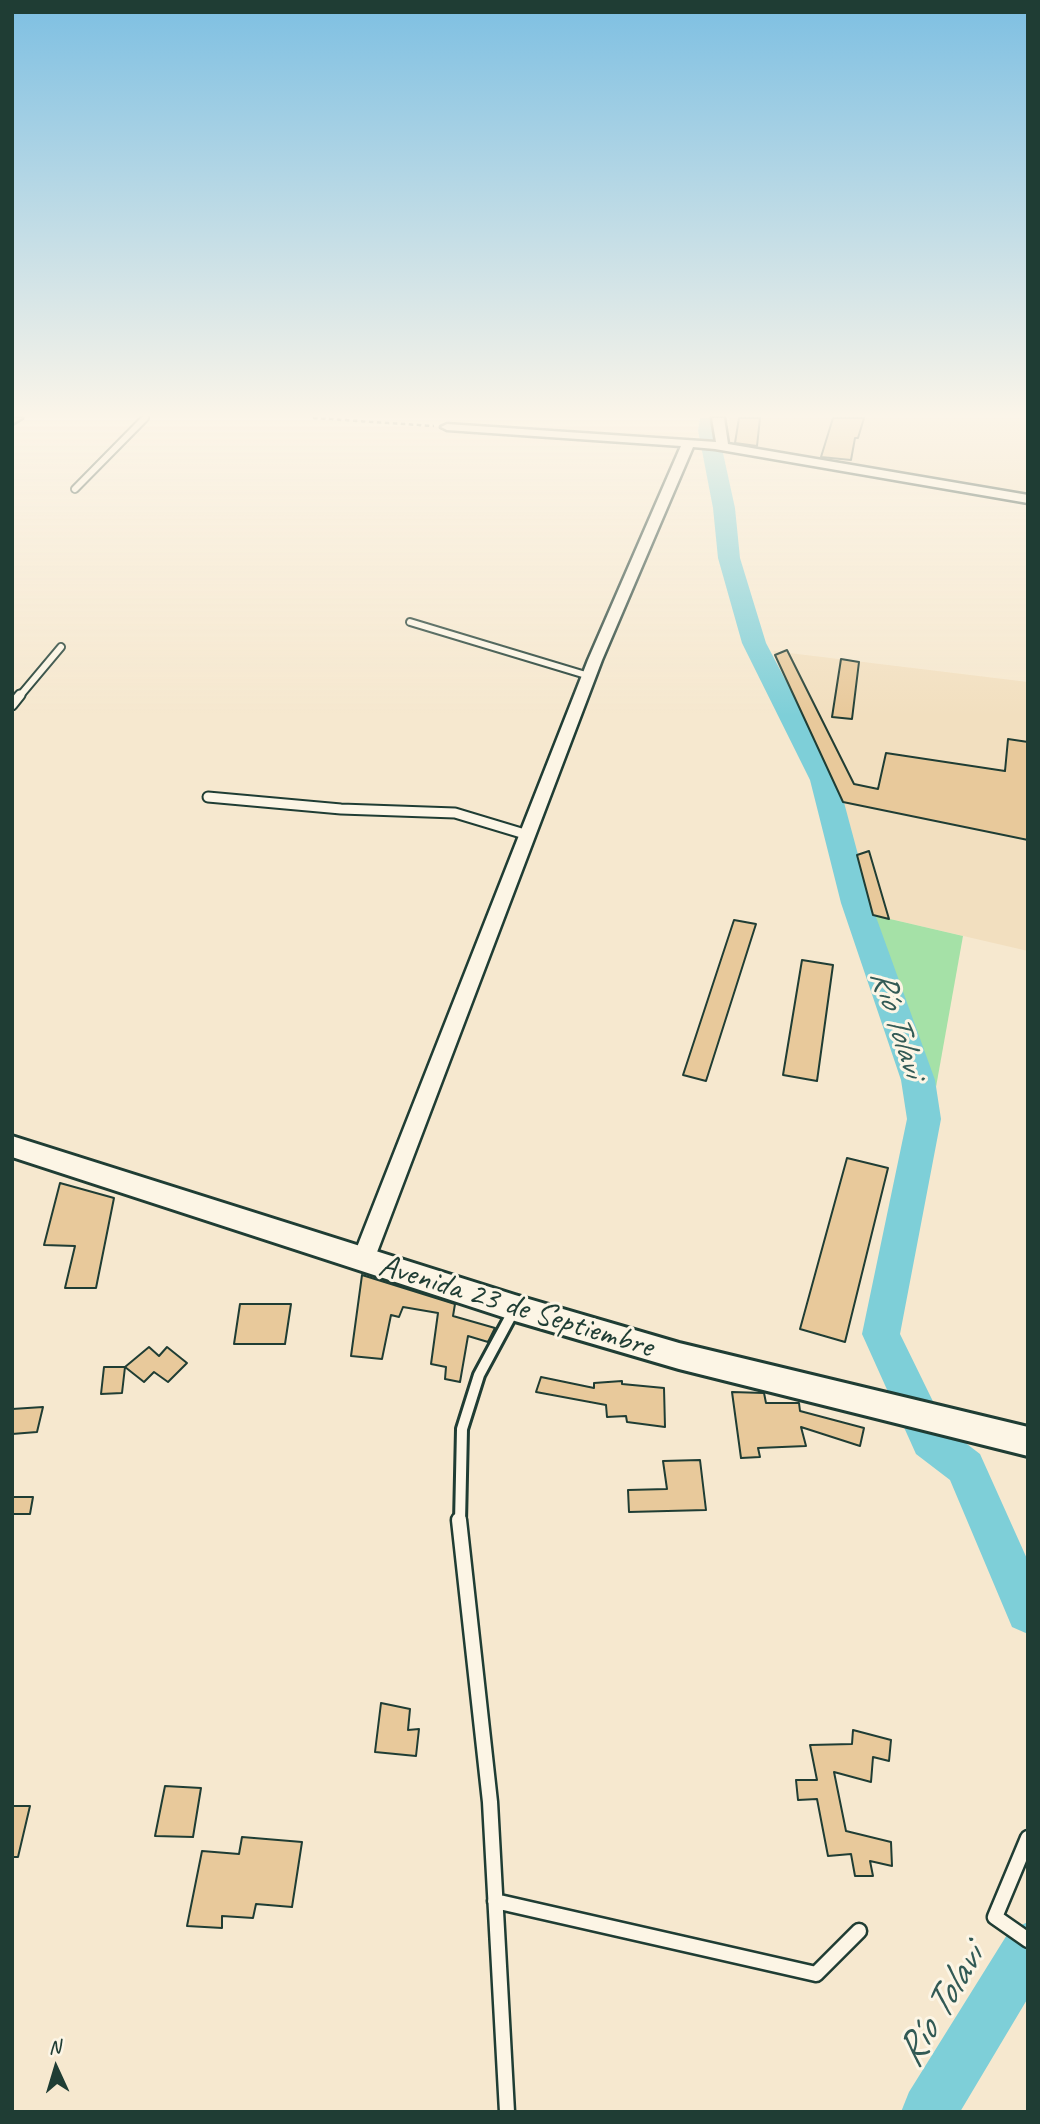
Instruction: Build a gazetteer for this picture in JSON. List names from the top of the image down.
{
  "streets": {
    "main road": ["Avenida 23 de Septiembre"]
  },
  "water": ["Río Tolavi"],
  "north": "top"
}
